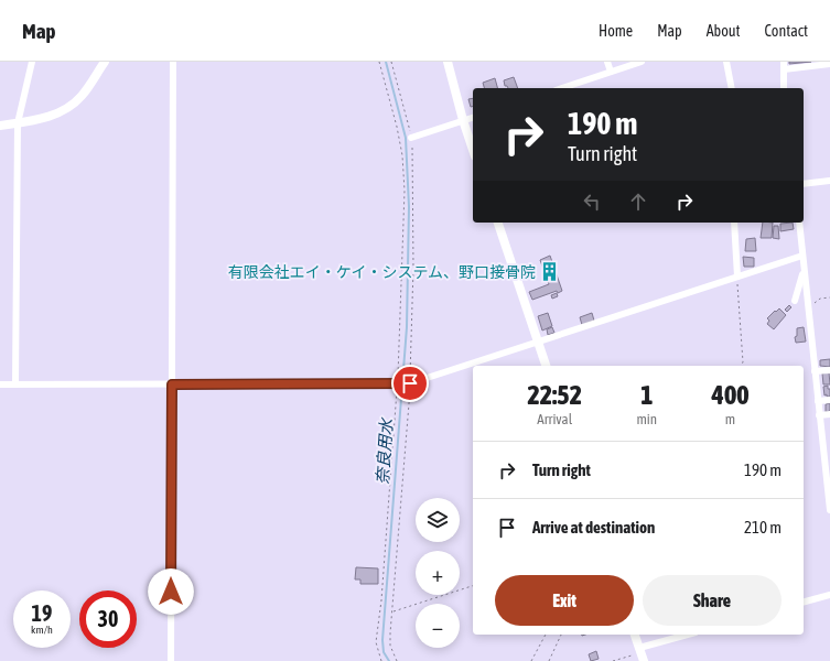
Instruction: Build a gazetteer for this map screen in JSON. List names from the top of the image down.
{
  "water": ["奈良用水"],
  "places": {
    "building": ["有限会社エイ・ケイ・システム、野口接骨院"]
  },
  "page": {
    "header": "Map",
    "nav": [
      "Home",
      "Map",
      "About",
      "Contact"
    ],
    "turn": ["190 m", "Turn right"],
    "eta": [
      "22:52",
      "Arrival",
      "1",
      "min",
      "400",
      "m"
    ],
    "list": [
      {
        "name": "Turn right",
        "value": "190 m"
      },
      {
        "name": "Arrive at destination",
        "value": "210 m"
      }
    ],
    "map_buttons": ["+", "−"],
    "buttons": ["Exit", "Share"],
    "speed": "19 km/h",
    "limit": "30"
  }
}
